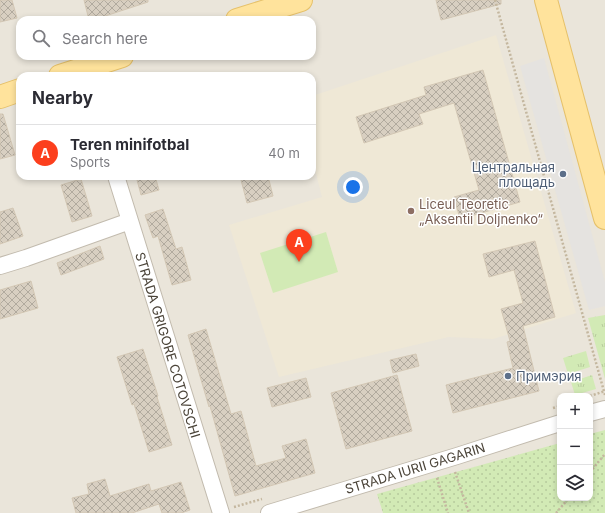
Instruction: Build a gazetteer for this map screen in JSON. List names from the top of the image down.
{
  "streets": {
    "street": ["STRADA GRIGORE COTOVSCHI", "STRADA IURII GAGARIN"]
  },
  "places": ["Центральная площадь", "Liceul Teoretic „Aksentii Doljnenko“", "Примэрия"],
  "page": {
    "search": "Search here",
    "heading": "Nearby",
    "list": [
      {
        "mark": "A",
        "name": "Teren minifotbal",
        "note": "Sports",
        "value": "40 m"
      }
    ],
    "pins": "A",
    "map_buttons": ["+", "−"]
  }
}
